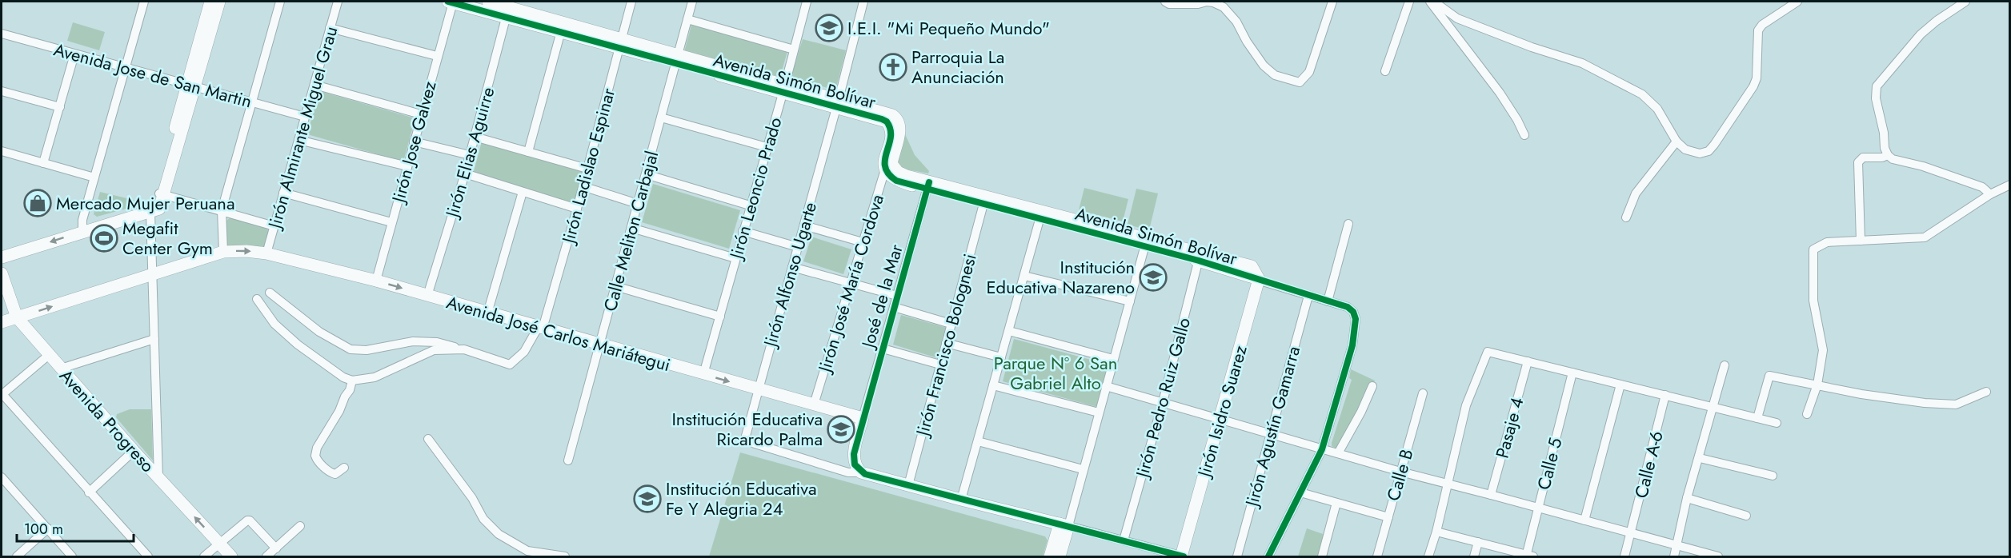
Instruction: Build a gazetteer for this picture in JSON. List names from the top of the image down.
{
  "streets": {
    "street": [
      "Avenida Jose de San Martin",
      "Avenida Simón Bolívar",
      "Jirón Almirante Miguel Grau",
      "Jirón Jose Galvez",
      "Jirón Elias Aguirre",
      "Jirón Ladislao Espinar",
      "Jirón Leoncio Prado",
      "Calle Meliton Carbajal",
      "Jirón Alfonso Ugarte",
      "Jirón José María Cordova",
      "José de la Mar",
      "Avenida José Carlos Mariátegui",
      "Jirón Francisco Bolognesi",
      "Jirón Pedro Ruiz Gallo",
      "Jirón Isidro Suarez",
      "Avenida Progreso",
      "Jirón Agustín Gamarra",
      "Pasaje 4",
      "Calle 5",
      "Calle A-6",
      "Calle B"
    ]
  },
  "crossings": [
    ["Avenida Jose de San Martin", "Jirón Almirante Miguel Grau"],
    ["Avenida Simón Bolívar", "Jirón Jose Galvez"],
    ["Avenida Simón Bolívar", "Jirón Elias Aguirre"],
    ["Avenida Simón Bolívar", "Jirón Ladislao Espinar"],
    ["Avenida Simón Bolívar", "Jirón Leoncio Prado"],
    ["Avenida Simón Bolívar", "Calle Meliton Carbajal"],
    ["Avenida Simón Bolívar", "Jirón Alfonso Ugarte"],
    ["Avenida Simón Bolívar", "Jirón José María Cordova"],
    ["Avenida Simón Bolívar", "José de la Mar"],
    ["Avenida Simón Bolívar", "Jirón Francisco Bolognesi"],
    ["Avenida Simón Bolívar", "Jirón Pedro Ruiz Gallo"],
    ["Avenida Simón Bolívar", "Jirón Isidro Suarez"],
    ["Avenida Simón Bolívar", "Jirón Agustín Gamarra"],
    ["Jirón Almirante Miguel Grau", "Avenida José Carlos Mariátegui"],
    ["Jirón Jose Galvez", "Avenida José Carlos Mariátegui"],
    ["Jirón Elias Aguirre", "Avenida José Carlos Mariátegui"],
    ["Jirón Ladislao Espinar", "Avenida José Carlos Mariátegui"],
    ["Jirón Leoncio Prado", "Avenida José Carlos Mariátegui"],
    ["Calle Meliton Carbajal", "Avenida José Carlos Mariátegui"],
    ["Jirón Alfonso Ugarte", "Avenida José Carlos Mariátegui"],
    ["Jirón José María Cordova", "Avenida José Carlos Mariátegui"],
    ["José de la Mar", "Avenida José Carlos Mariátegui"],
    ["Avenida José Carlos Mariátegui", "Avenida Progreso"]
  ],
  "parks": ["Parque N° 6 San Gabriel Alto"],
  "places": {
    "school or university": [
      "I.E.I. \"Mi Pequeño Mundo\"",
      "Institución Educativa Nazareno",
      "Institución Educativa Ricardo Palma",
      "Institución Educativa Fe Y Alegria 24"
    ],
    "church": ["Parroquia La Anunciación"],
    "shop": ["Mercado Mujer Peruana"],
    "sports": ["Megafit Center Gym"]
  },
  "scale_bar": "100 m"
}
